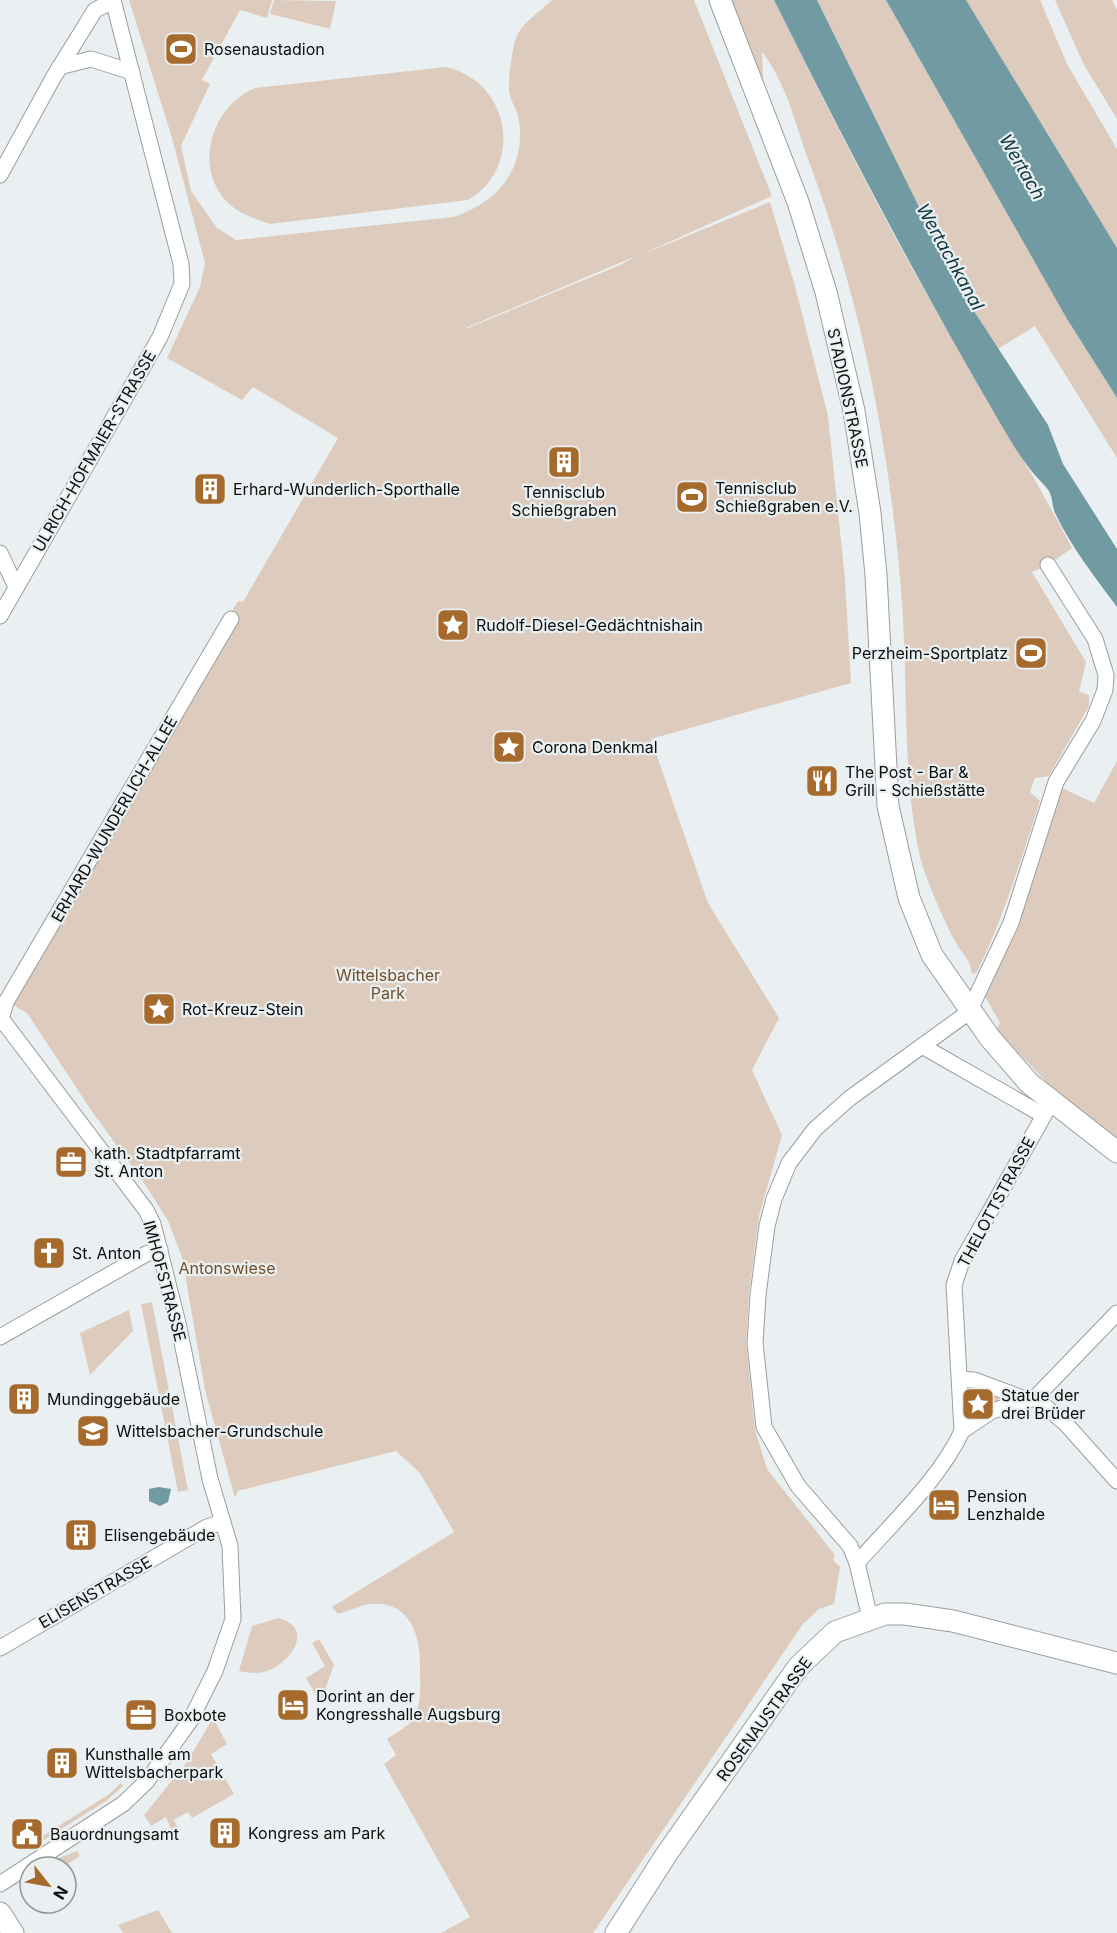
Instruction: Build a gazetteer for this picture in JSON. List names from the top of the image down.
{
  "streets": {
    "street": [
      "STADIONSTRASSE",
      "ULRICH-HOFMAIER-STRASSE",
      "ERHARD-WUNDERLICH-ALLEE",
      "THELOTTSTRASSE",
      "IMHOFSTRASSE",
      "ELISENSTRASSE",
      "ROSENAUSTRASSE"
    ]
  },
  "crossings": [
    ["STADIONSTRASSE", "THELOTTSTRASSE"],
    ["ERHARD-WUNDERLICH-ALLEE", "IMHOFSTRASSE"],
    ["IMHOFSTRASSE", "ELISENSTRASSE"]
  ],
  "water": ["Wertach", "Wertachkanal"],
  "parks": ["Wittelsbacher Park", "Antonswiese"],
  "places": {
    "sports": ["Rosenaustadion", "Tennisclub Schießgraben e.V.", "Perzheim-Sportplatz"],
    "building": [
      "Tennisclub Schießgraben",
      "Erhard-Wunderlich-Sporthalle",
      "Mundinggebäude",
      "Elisengebäude",
      "Kunsthalle am Wittelsbacherpark",
      "Kongress am Park"
    ],
    "place": [
      "Rudolf-Diesel-Gedächtnishain",
      "Corona Denkmal",
      "Rot-Kreuz-Stein",
      "Statue der drei Brüder"
    ],
    "restaurant": ["The Post - Bar & Grill - Schießstätte"],
    "office": ["kath. Stadtpfarramt St. Anton", "Boxbote"],
    "church": ["St. Anton"],
    "school or university": ["Wittelsbacher-Grundschule"],
    "hotel": ["Pension Lenzhalde", "Dorint an der Kongresshalle Augsburg"],
    "public building": ["Bauordnungsamt"]
  },
  "north": "bottom right"
}
